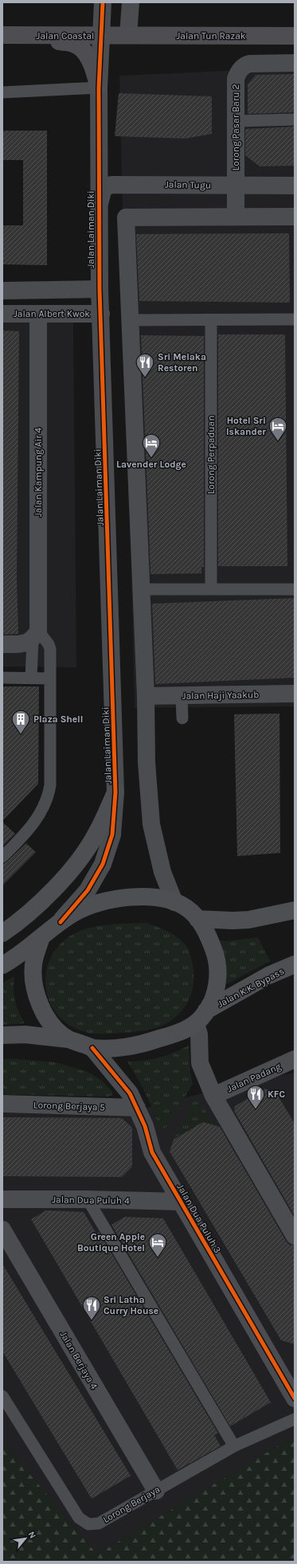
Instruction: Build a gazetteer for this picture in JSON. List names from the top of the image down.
{
  "streets": {
    "highway": ["Jalan Coastal", "Jalan Tun Razak"],
    "main road": ["Jalan K.K. Bypass"],
    "street": [
      "Lorong Pasar Baru 2",
      "Jalan Tugu",
      "Jalan Laiman Diki",
      "Jalan Albert Kwok",
      "Jalan Kampung Air 4",
      "Jalan Haji Yaakub",
      "Jalan Padang",
      "Lorong Berjaya 5",
      "Jalan Dua Puluh 4",
      "Jalan Dua Puluh 3",
      "Jalan Berjaya 4"
    ],
    "lane": ["Lorong Perpaduan", "Lorong Berjaya"]
  },
  "crossings": [
    ["Jalan Coastal", "Jalan Tun Razak"],
    ["Jalan Coastal", "Jalan Laiman Diki"],
    ["Lorong Pasar Baru 2", "Jalan Tugu"],
    ["Jalan Tugu", "Jalan Laiman Diki"],
    ["Jalan Laiman Diki", "Jalan Albert Kwok"],
    ["Jalan Albert Kwok", "Jalan Kampung Air 4"],
    ["Jalan K.K. Bypass", "Jalan Dua Puluh 3"],
    ["Lorong Berjaya 5", "Jalan Dua Puluh 3"],
    ["Jalan Dua Puluh 4", "Jalan Dua Puluh 3"],
    ["Jalan Berjaya 4", "Lorong Berjaya"]
  ],
  "places": {
    "restaurant": ["Sri Melaka Restoren", "KFC", "Sri Latha Curry House"],
    "hotel": ["Hotel Sri Iskander", "Lavender Lodge", "Green Apple Boutique Hotel"],
    "building": ["Plaza Shell"]
  },
  "north": "top right"
}
